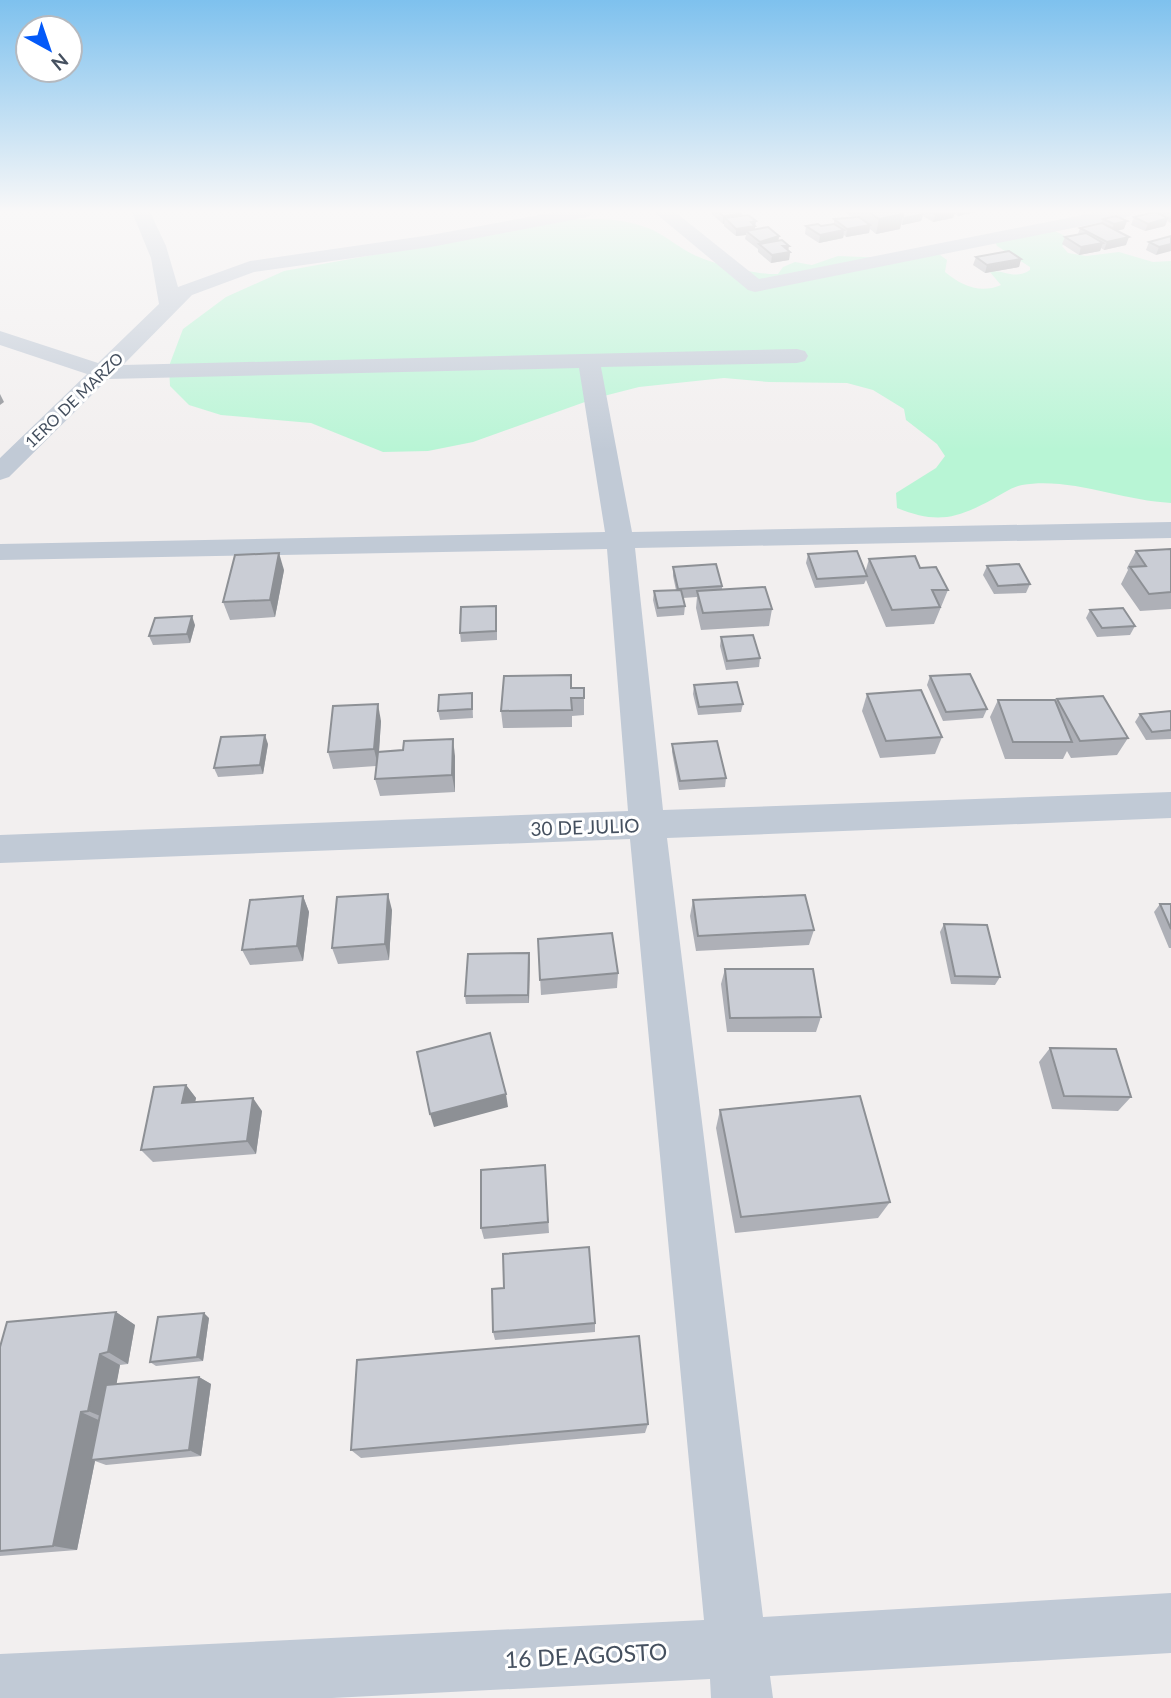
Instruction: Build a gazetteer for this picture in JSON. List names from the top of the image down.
{
  "streets": {
    "street": ["1ERO DE MARZO", "30 DE JULIO", "16 DE AGOSTO"]
  },
  "north": "bottom right"
}
